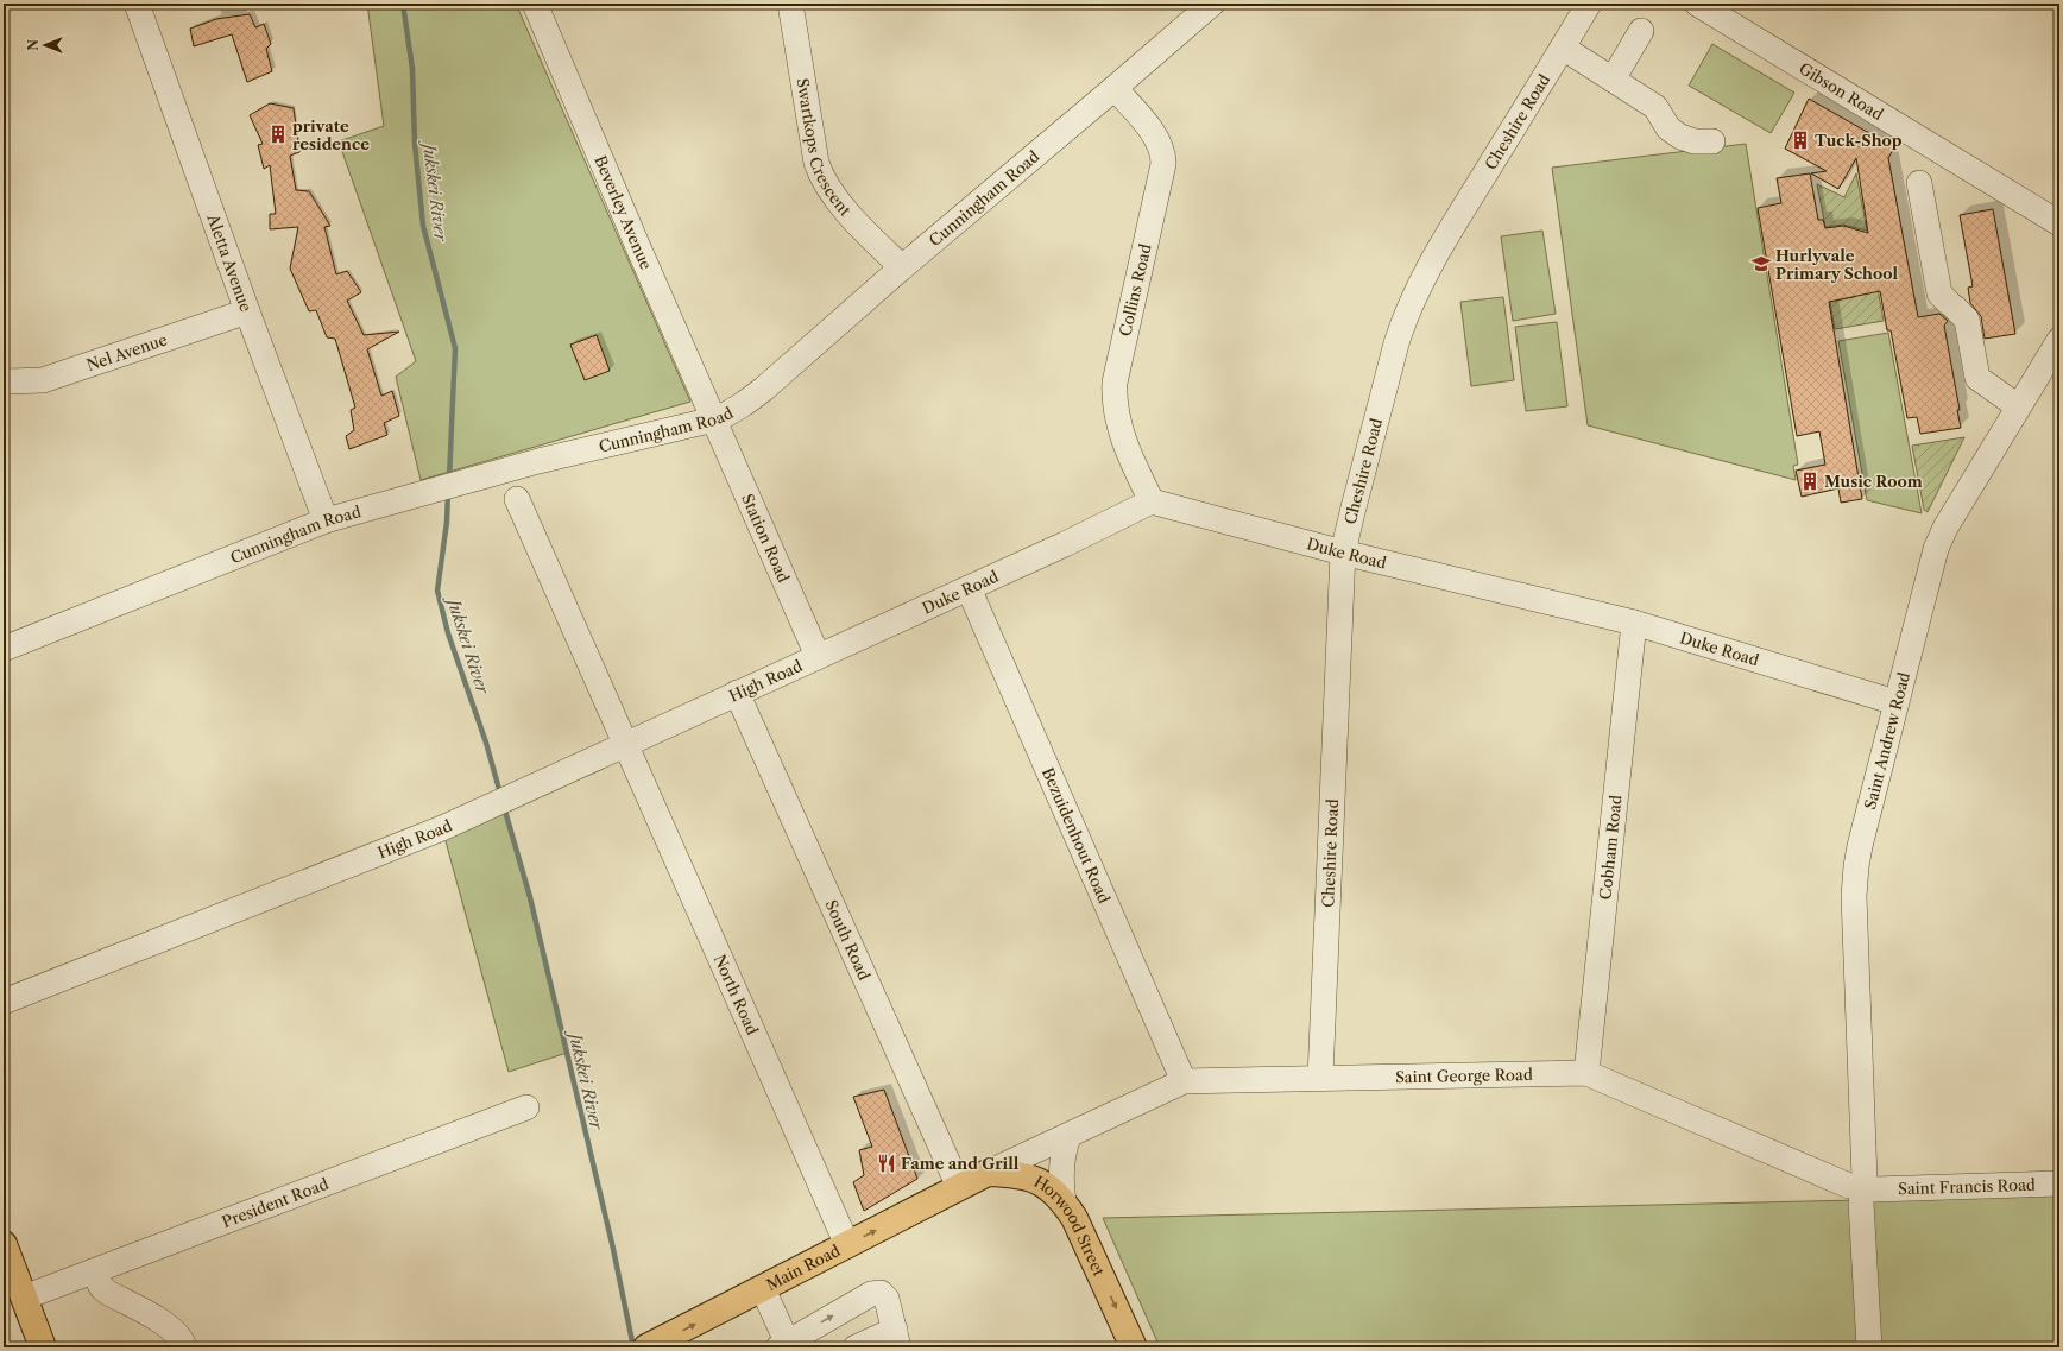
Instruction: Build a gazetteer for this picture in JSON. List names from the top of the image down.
{
  "streets": {
    "main road": ["Horwood Street", "Main Road"],
    "street": [
      "Gibson Road",
      "Cheshire Road",
      "Swartkops Crescent",
      "Cunningham Road",
      "Beverley Avenue",
      "Aletta Avenue",
      "Collins Road",
      "Nel Avenue",
      "Station Road",
      "Duke Road",
      "High Road",
      "Saint Andrew Road",
      "Bezuidenhout Road",
      "Cobham Road",
      "South Road",
      "North Road",
      "Saint George Road",
      "Saint Francis Road",
      "President Road"
    ]
  },
  "crossings": [
    ["Cheshire Road", "Duke Road"],
    ["Cheshire Road", "Saint George Road"],
    ["Swartkops Crescent", "Cunningham Road"],
    ["Cunningham Road", "Beverley Avenue"],
    ["Cunningham Road", "Aletta Avenue"],
    ["Cunningham Road", "Collins Road"],
    ["Cunningham Road", "Station Road"],
    ["Beverley Avenue", "Station Road"],
    ["Aletta Avenue", "Nel Avenue"],
    ["Collins Road", "Duke Road"],
    ["Station Road", "Duke Road"],
    ["Station Road", "High Road"],
    ["Duke Road", "High Road"],
    ["Duke Road", "Saint Andrew Road"],
    ["Duke Road", "Bezuidenhout Road"],
    ["Duke Road", "Cobham Road"],
    ["High Road", "South Road"],
    ["High Road", "North Road"],
    ["Saint Andrew Road", "Saint George Road"],
    ["Saint Andrew Road", "Saint Francis Road"],
    ["Bezuidenhout Road", "Saint George Road"],
    ["Cobham Road", "Saint George Road"],
    ["South Road", "Horwood Street"],
    ["South Road", "Main Road"],
    ["North Road", "Main Road"],
    ["Saint George Road", "Saint Francis Road"],
    ["Saint George Road", "Horwood Street"],
    ["Horwood Street", "Main Road"]
  ],
  "one_way": ["Horwood Street", "Main Road"],
  "water": ["Jukskei River"],
  "places": {
    "building": ["private residence", "Tuck-Shop", "Music Room"],
    "school or university": ["Hurlyvale Primary School"],
    "restaurant": ["Fame and Grill"]
  },
  "north": "left"
}
